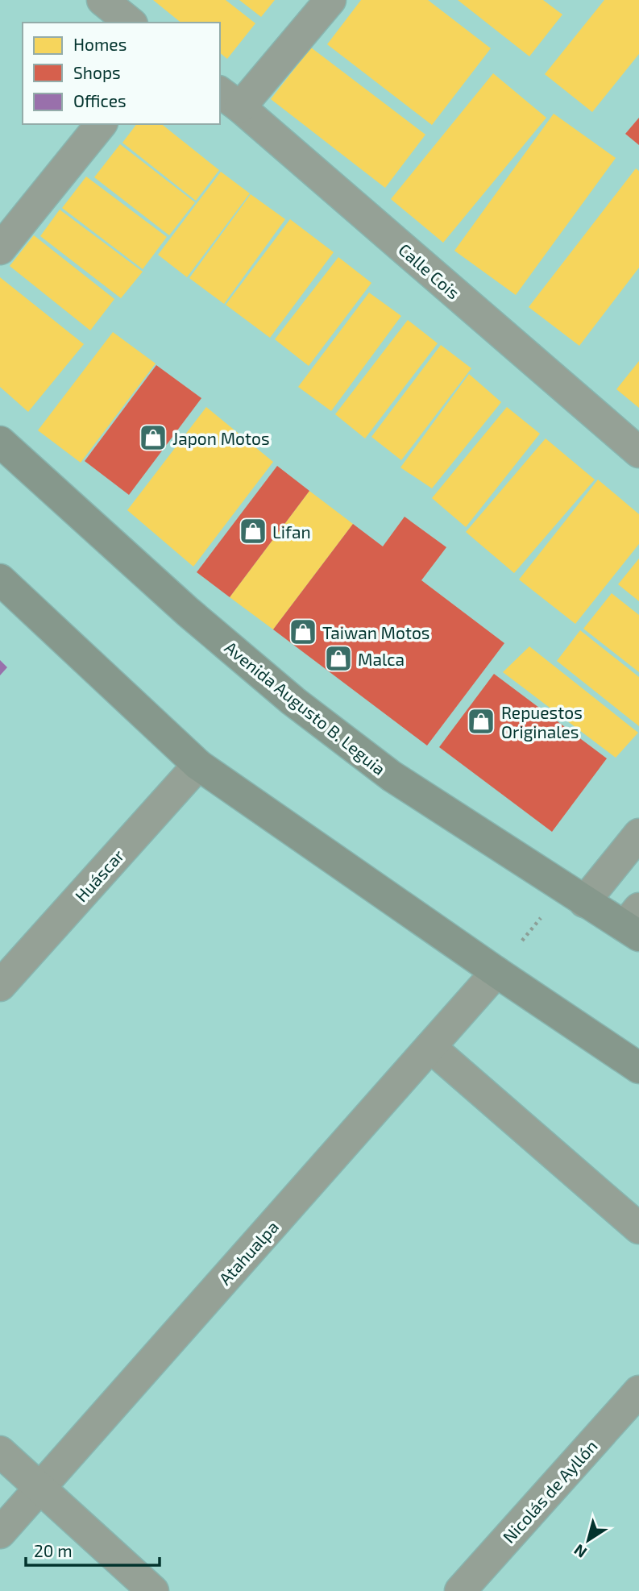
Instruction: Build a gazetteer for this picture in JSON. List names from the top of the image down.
{
  "streets": {
    "main road": ["Avenida Augusto B. Leguia"],
    "street": [
      "Calle Cois",
      "Huáscar",
      "Atahualpa",
      "Nicolás de Ayllón"
    ]
  },
  "places": {
    "shop": [
      "Japon Motos",
      "Lifan",
      "Taiwan Motos",
      "Malca",
      "Repuestos Originales"
    ]
  },
  "legend": ["Homes", "Shops", "Offices"],
  "scale_bar": "20 m",
  "north": "bottom left"
}
